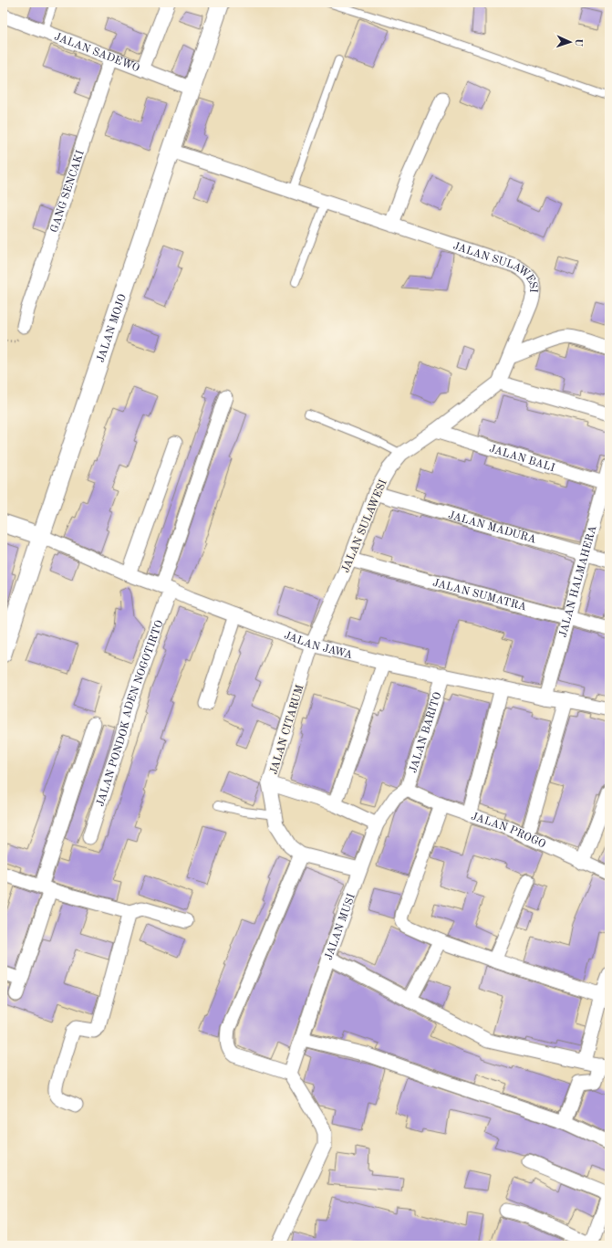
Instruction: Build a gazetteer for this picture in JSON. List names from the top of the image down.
{
  "streets": {
    "street": [
      "JALAN SADEWO",
      "GANG SENCAKI",
      "JALAN SULAWESI",
      "JALAN MOJO",
      "JALAN BALI",
      "JALAN MADURA",
      "JALAN HALMAHERA",
      "JALAN SUMATRA",
      "JALAN JAWA",
      "JALAN PONDOK ADEN NOGOTIRTO",
      "JALAN CITARUM",
      "JALAN BARITO",
      "JALAN PROGO",
      "JALAN MUSI"
    ]
  },
  "crossings": [
    ["JALAN SADEWO", "GANG SENCAKI"],
    ["JALAN SADEWO", "JALAN MOJO"],
    ["JALAN SULAWESI", "JALAN MOJO"],
    ["JALAN SULAWESI", "JALAN BALI"],
    ["JALAN SULAWESI", "JALAN MADURA"],
    ["JALAN SULAWESI", "JALAN SUMATRA"],
    ["JALAN SULAWESI", "JALAN JAWA"],
    ["JALAN SULAWESI", "JALAN CITARUM"],
    ["JALAN MOJO", "JALAN JAWA"],
    ["JALAN BALI", "JALAN HALMAHERA"],
    ["JALAN MADURA", "JALAN HALMAHERA"],
    ["JALAN HALMAHERA", "JALAN SUMATRA"],
    ["JALAN HALMAHERA", "JALAN JAWA"],
    ["JALAN JAWA", "JALAN PONDOK ADEN NOGOTIRTO"],
    ["JALAN JAWA", "JALAN CITARUM"],
    ["JALAN JAWA", "JALAN BARITO"],
    ["JALAN CITARUM", "JALAN MUSI"],
    ["JALAN BARITO", "JALAN PROGO"],
    ["JALAN BARITO", "JALAN MUSI"],
    ["JALAN PROGO", "JALAN MUSI"]
  ],
  "north": "right"
}
